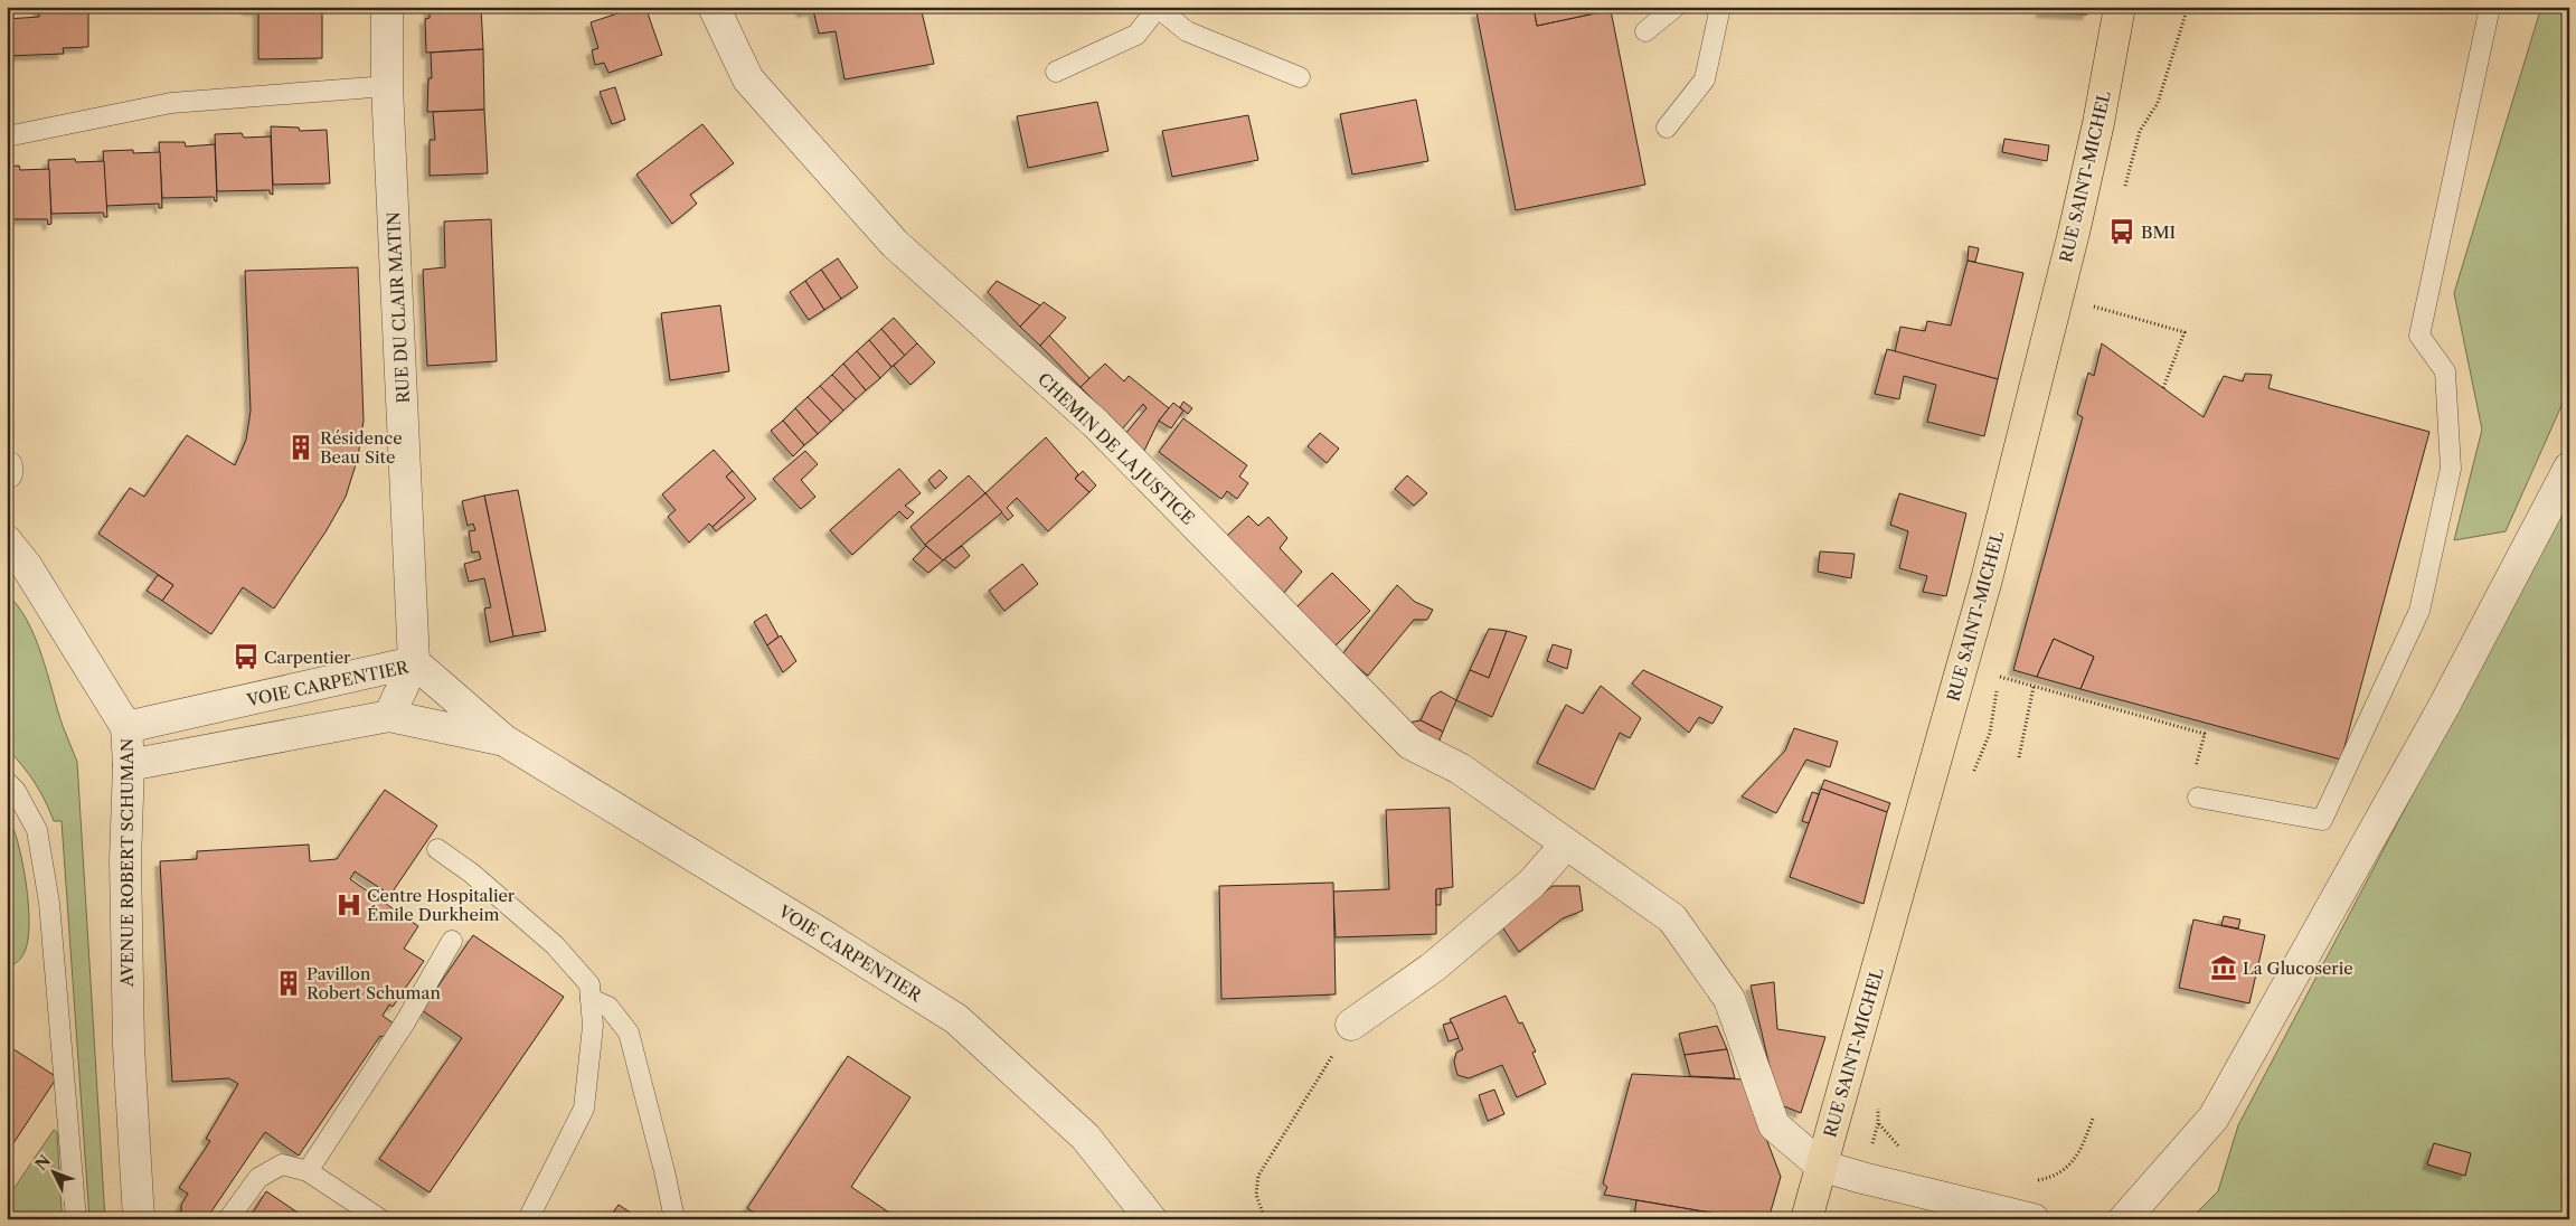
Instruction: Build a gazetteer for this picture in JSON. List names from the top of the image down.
{
  "streets": {
    "main road": ["RUE SAINT-MICHEL"],
    "street": [
      "RUE DU CLAIR MATIN",
      "CHEMIN DE LA JUSTICE",
      "VOIE CARPENTIER",
      "AVENUE ROBERT SCHUMAN"
    ]
  },
  "crossings": [
    ["RUE SAINT-MICHEL", "CHEMIN DE LA JUSTICE"],
    ["RUE DU CLAIR MATIN", "VOIE CARPENTIER"],
    ["VOIE CARPENTIER", "AVENUE ROBERT SCHUMAN"]
  ],
  "places": {
    "bus stop": ["BMI", "Carpentier"],
    "building": ["Résidence Beau Site", "Pavillon Robert Schuman"],
    "hospital": ["Centre Hospitalier Émile Durkheim"],
    "museum": ["La Glucoserie"]
  },
  "north": "top left"
}
